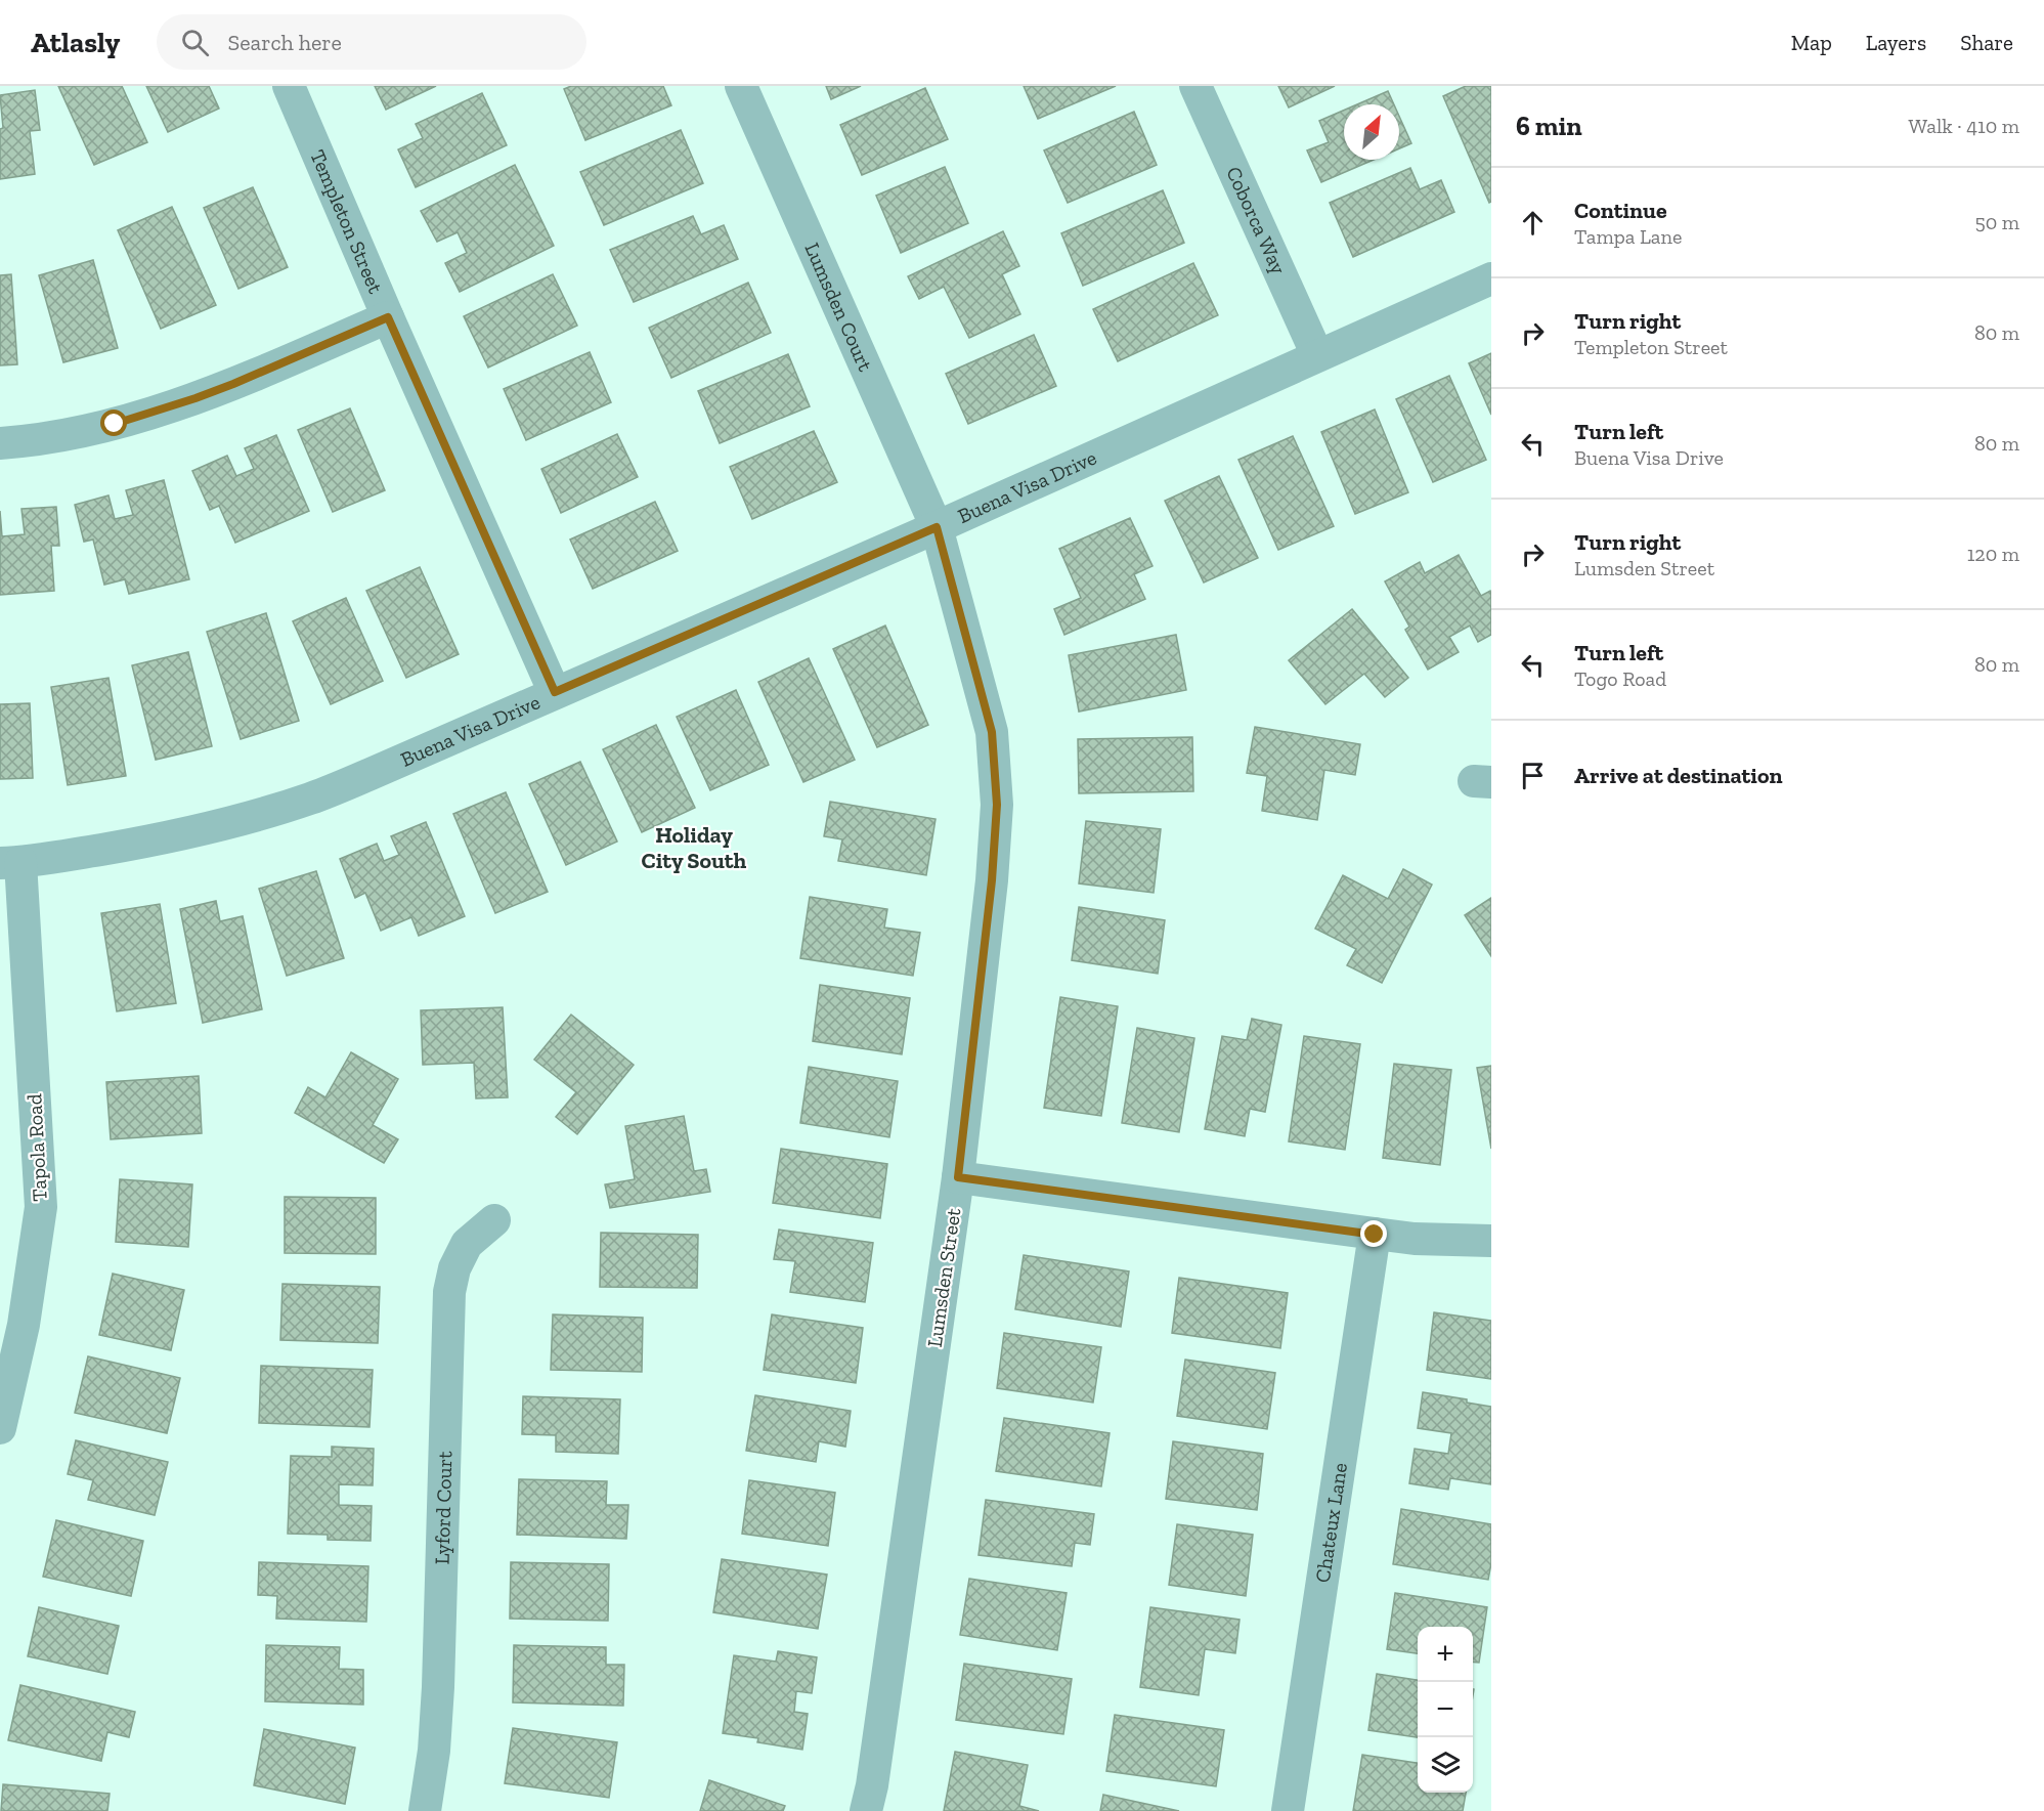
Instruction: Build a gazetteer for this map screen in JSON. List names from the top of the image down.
{
  "streets": {
    "street": [
      "Templeton Street",
      "Coborca Way",
      "Lumsden Court",
      "Buena Visa Drive",
      "Tapola Road",
      "Lumsden Street",
      "Lyford Court",
      "Chateux Lane"
    ]
  },
  "crossings": [
    ["Templeton Street", "Buena Visa Drive"],
    ["Coborca Way", "Buena Visa Drive"],
    ["Lumsden Court", "Buena Visa Drive"],
    ["Lumsden Court", "Lumsden Street"],
    ["Buena Visa Drive", "Tapola Road"],
    ["Buena Visa Drive", "Lumsden Street"]
  ],
  "districts": ["Holiday City South"],
  "north": "top right",
  "page": {
    "header": "Atlasly",
    "search": "Search here",
    "nav": ["Map", "Layers", "Share"],
    "heading": ["6 min", "Walk · 410 m"],
    "list": [
      ["Continue", "Tampa Lane", "50 m"],
      ["Turn right", "Templeton Street", "80 m"],
      ["Turn left", "Buena Visa Drive", "80 m"],
      ["Turn right", "Lumsden Street", "120 m"],
      ["Turn left", "Togo Road", "80 m"],
      "Arrive at destination"
    ],
    "map_buttons": ["+", "−"]
  }
}
